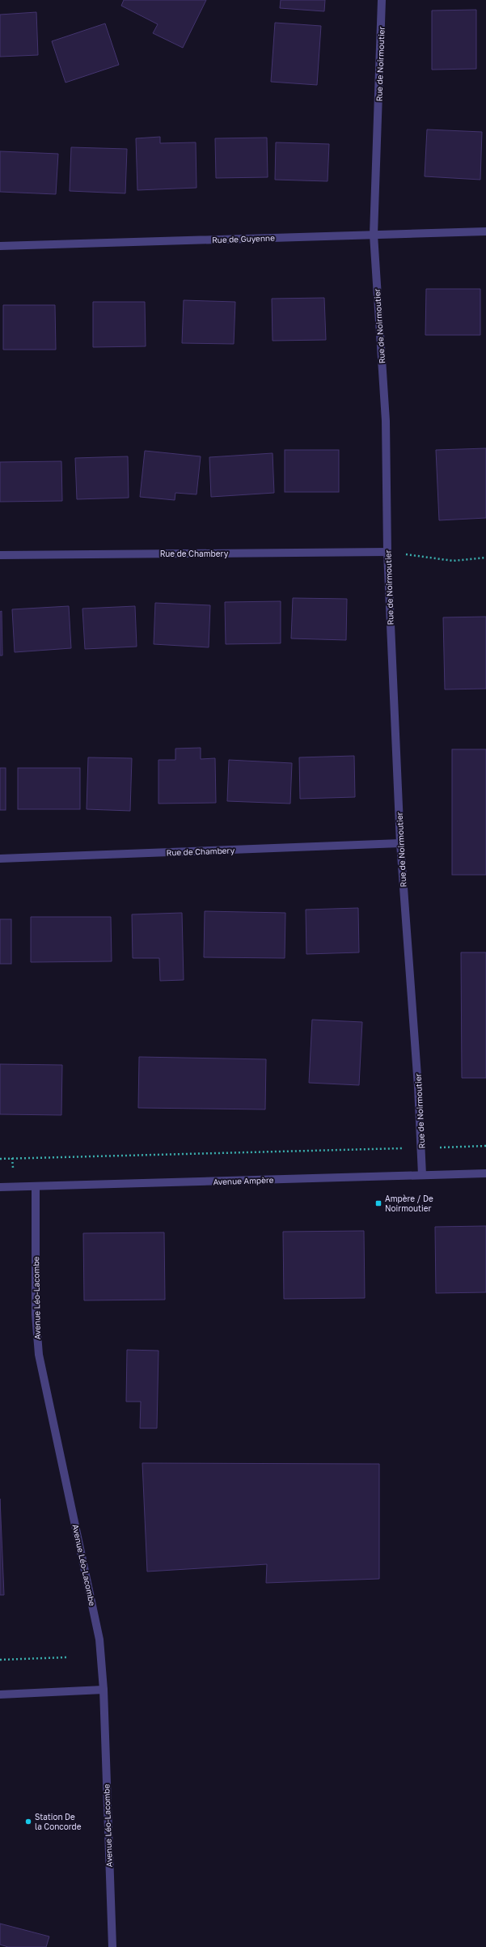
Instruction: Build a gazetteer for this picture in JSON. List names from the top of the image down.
{
  "streets": {
    "street": [
      "Rue de Noirmoutier",
      "Rue de Guyenne",
      "Rue de Chambery",
      "Avenue Ampère",
      "Avenue Léo-Lacombe"
    ]
  },
  "crossings": [
    ["Rue de Noirmoutier", "Rue de Guyenne"],
    ["Rue de Noirmoutier", "Rue de Chambery"],
    ["Rue de Noirmoutier", "Avenue Ampère"],
    ["Avenue Ampère", "Avenue Léo-Lacombe"]
  ],
  "places": {
    "transit": ["Ampère / De Noirmoutier"],
    "other": ["Station De la Concorde"]
  }
}
